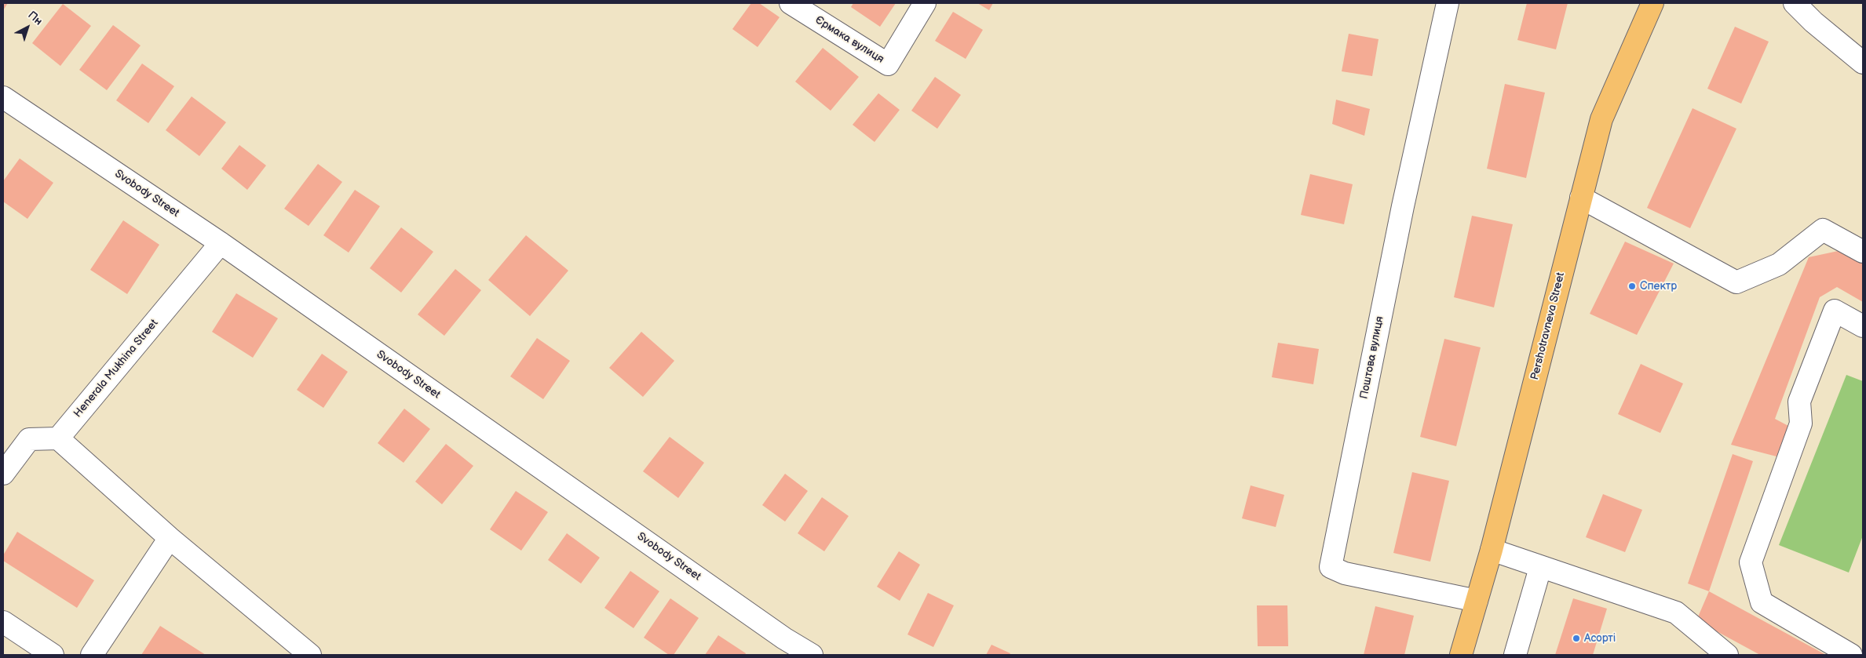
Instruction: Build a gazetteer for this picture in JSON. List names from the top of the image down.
{
  "streets": {
    "main road": ["Pershotravneva Street"],
    "street": [
      "Єрмака вулиця",
      "Svobody Street",
      "Поштова вулиця",
      "Henerala Mukhina Street"
    ]
  },
  "crossings": [
    ["Svobody Street", "Henerala Mukhina Street"],
    ["Pershotravneva Street", "Поштова вулиця"]
  ],
  "places": ["Спектр", "Асорті"],
  "north": "top right"
}
